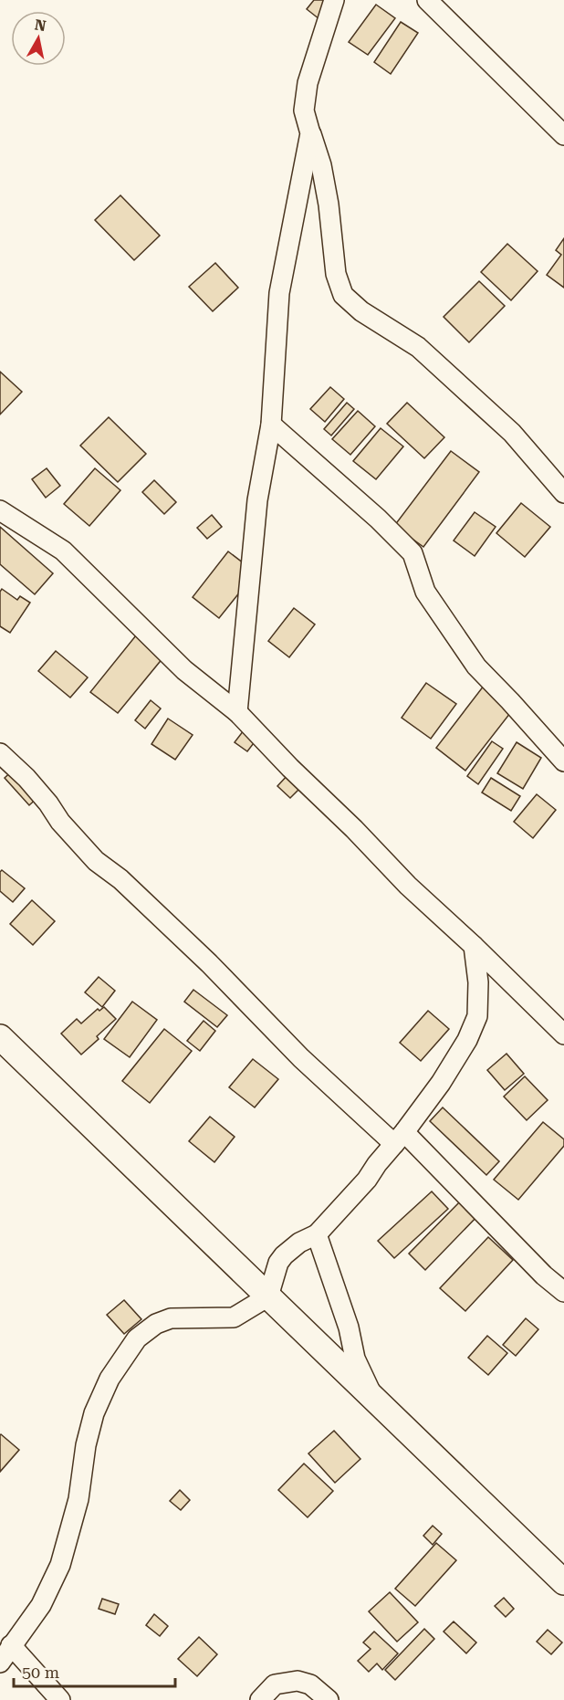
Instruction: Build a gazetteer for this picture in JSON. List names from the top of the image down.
{
  "scale_bar": "50 m",
  "north": "top"
}
